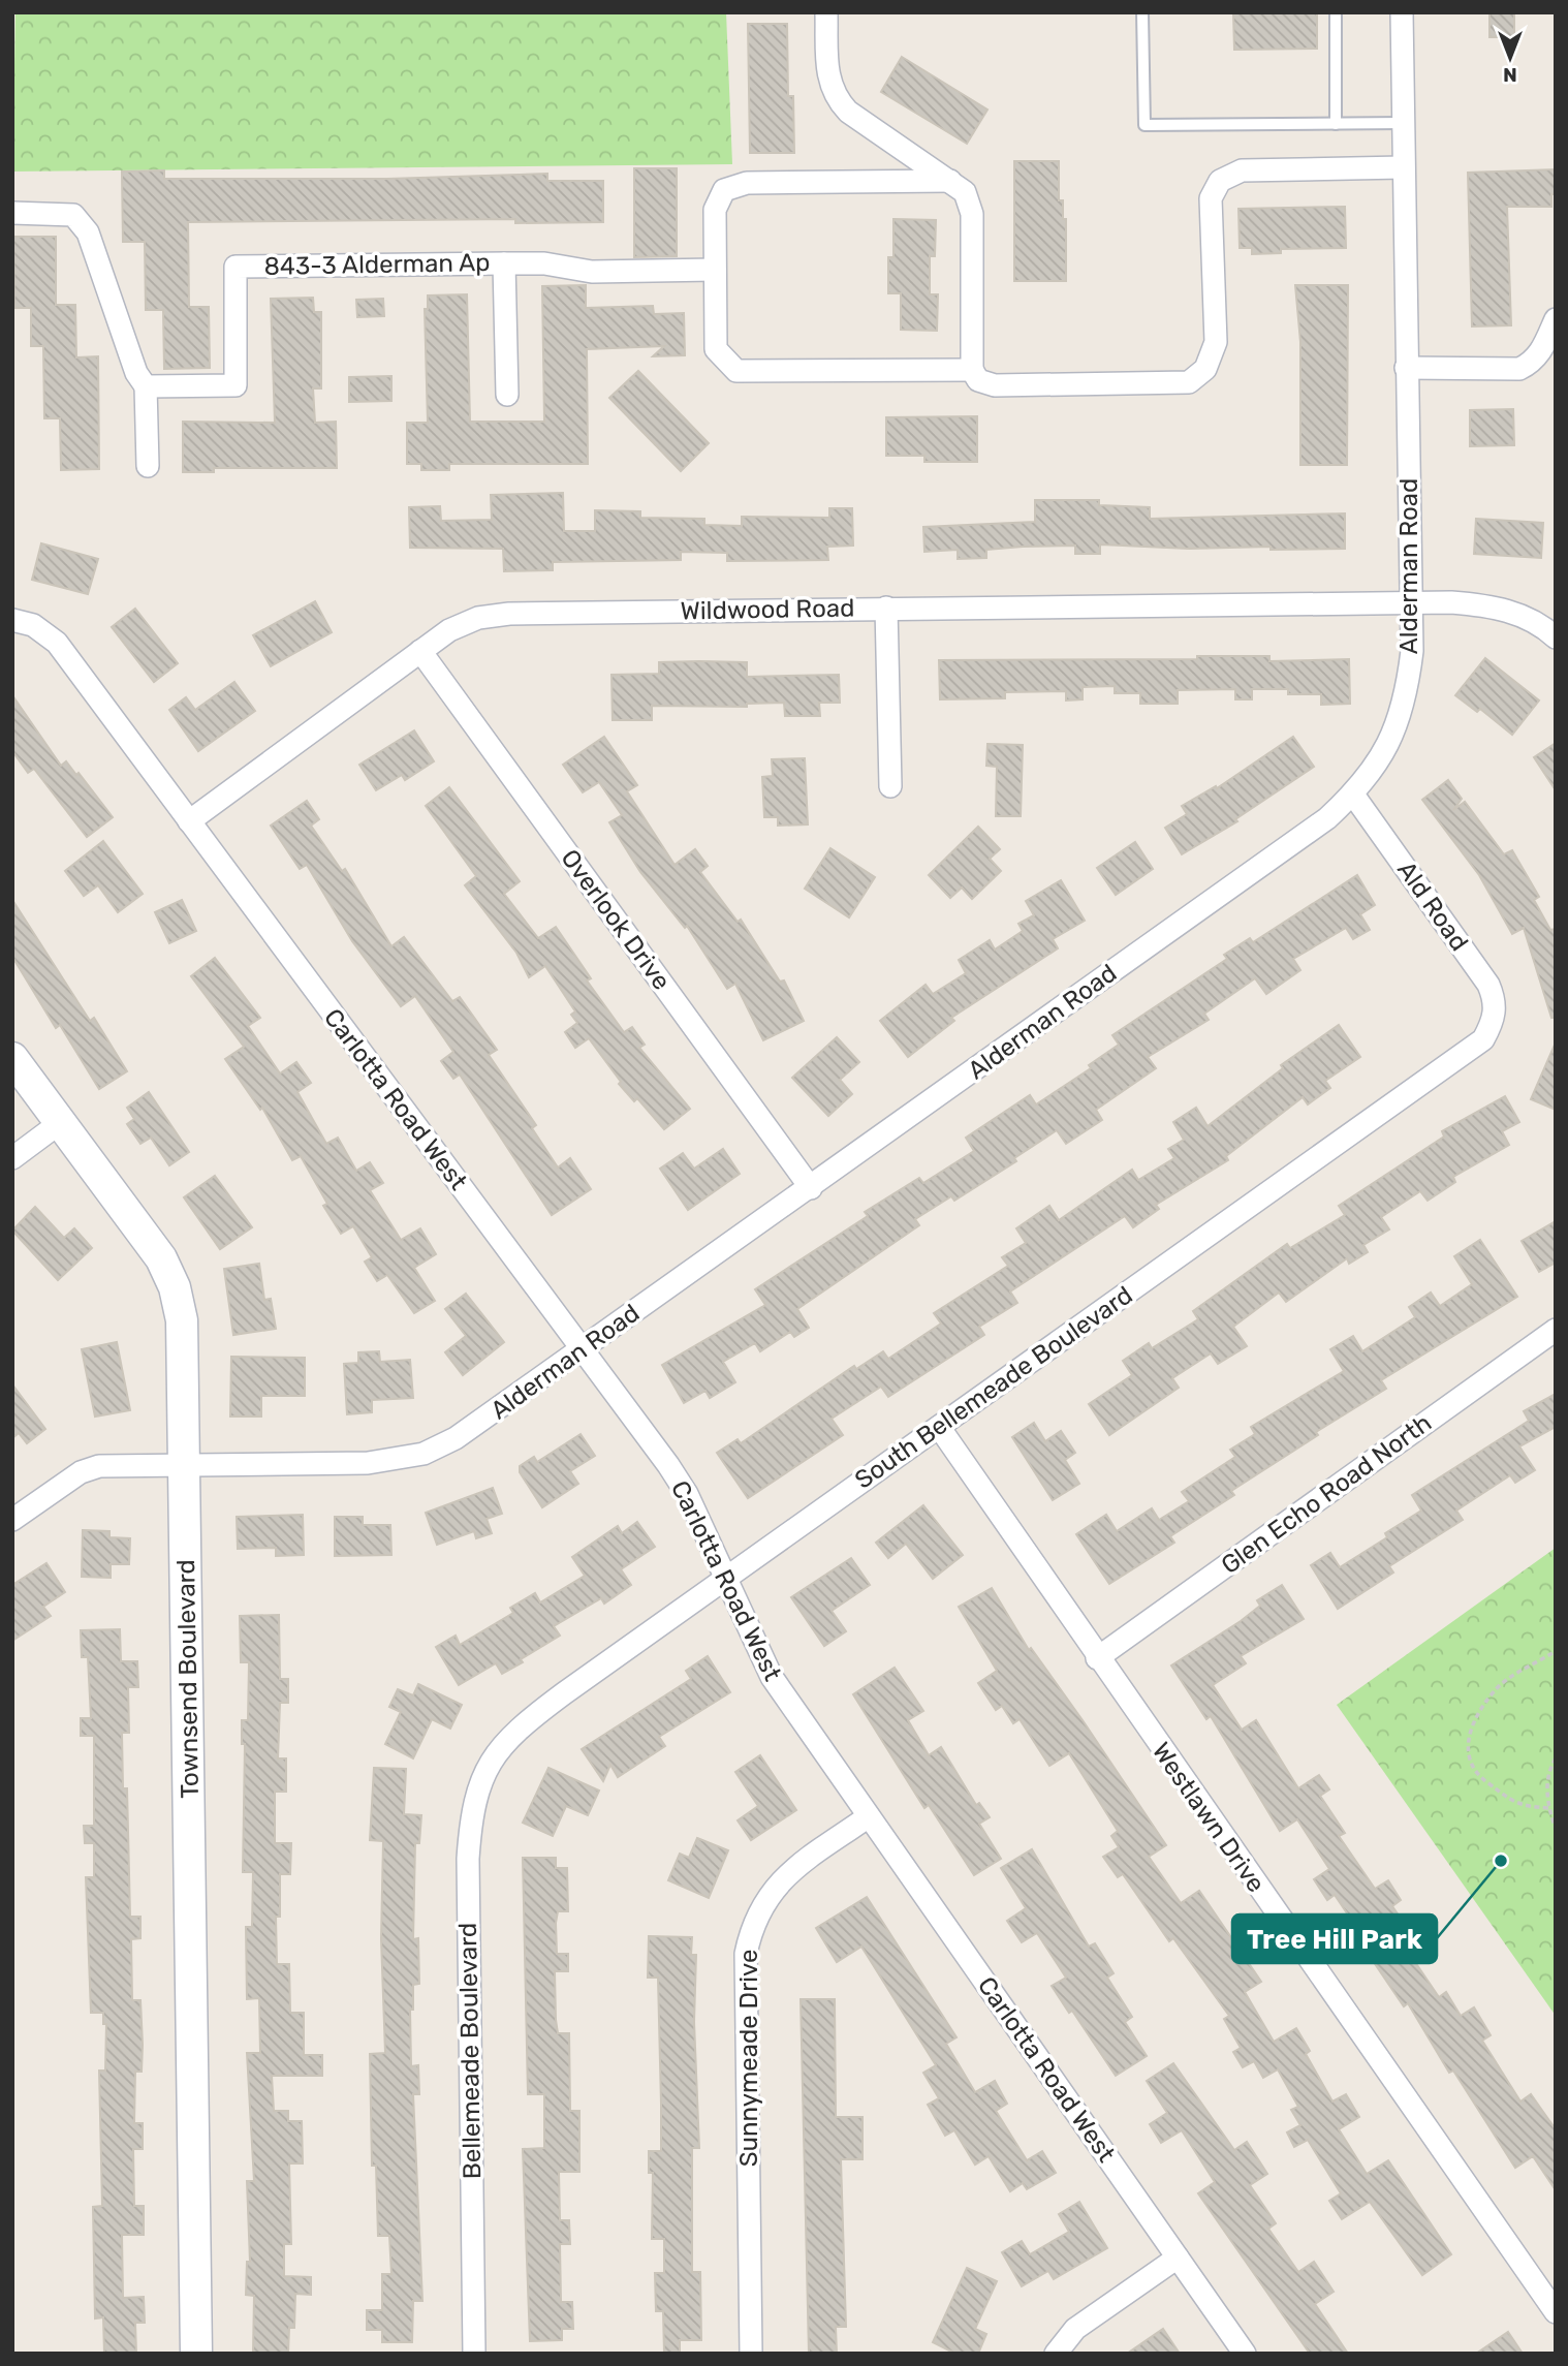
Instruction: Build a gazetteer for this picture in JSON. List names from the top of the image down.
{
  "streets": {
    "street": [
      "843-3 Alderman Ap",
      "Alderman Road",
      "Wildwood Road",
      "Ald Road",
      "Overlook Drive",
      "Carlotta Road West",
      "South Bellemeade Boulevard",
      "Glen Echo Road North",
      "Townsend Boulevard",
      "Westlawn Drive",
      "Bellemeade Boulevard",
      "Sunnymeade Drive"
    ]
  },
  "crossings": [
    ["Alderman Road", "Wildwood Road"],
    ["Alderman Road", "Ald Road"],
    ["Alderman Road", "Overlook Drive"],
    ["Alderman Road", "Carlotta Road West"],
    ["Alderman Road", "Townsend Boulevard"],
    ["Wildwood Road", "Overlook Drive"],
    ["Wildwood Road", "Carlotta Road West"],
    ["Ald Road", "South Bellemeade Boulevard"],
    ["Carlotta Road West", "South Bellemeade Boulevard"],
    ["Carlotta Road West", "Sunnymeade Drive"],
    ["South Bellemeade Boulevard", "Westlawn Drive"],
    ["South Bellemeade Boulevard", "Bellemeade Boulevard"],
    ["Glen Echo Road North", "Westlawn Drive"]
  ],
  "places": ["Tree Hill Park"],
  "north": "bottom"
}
